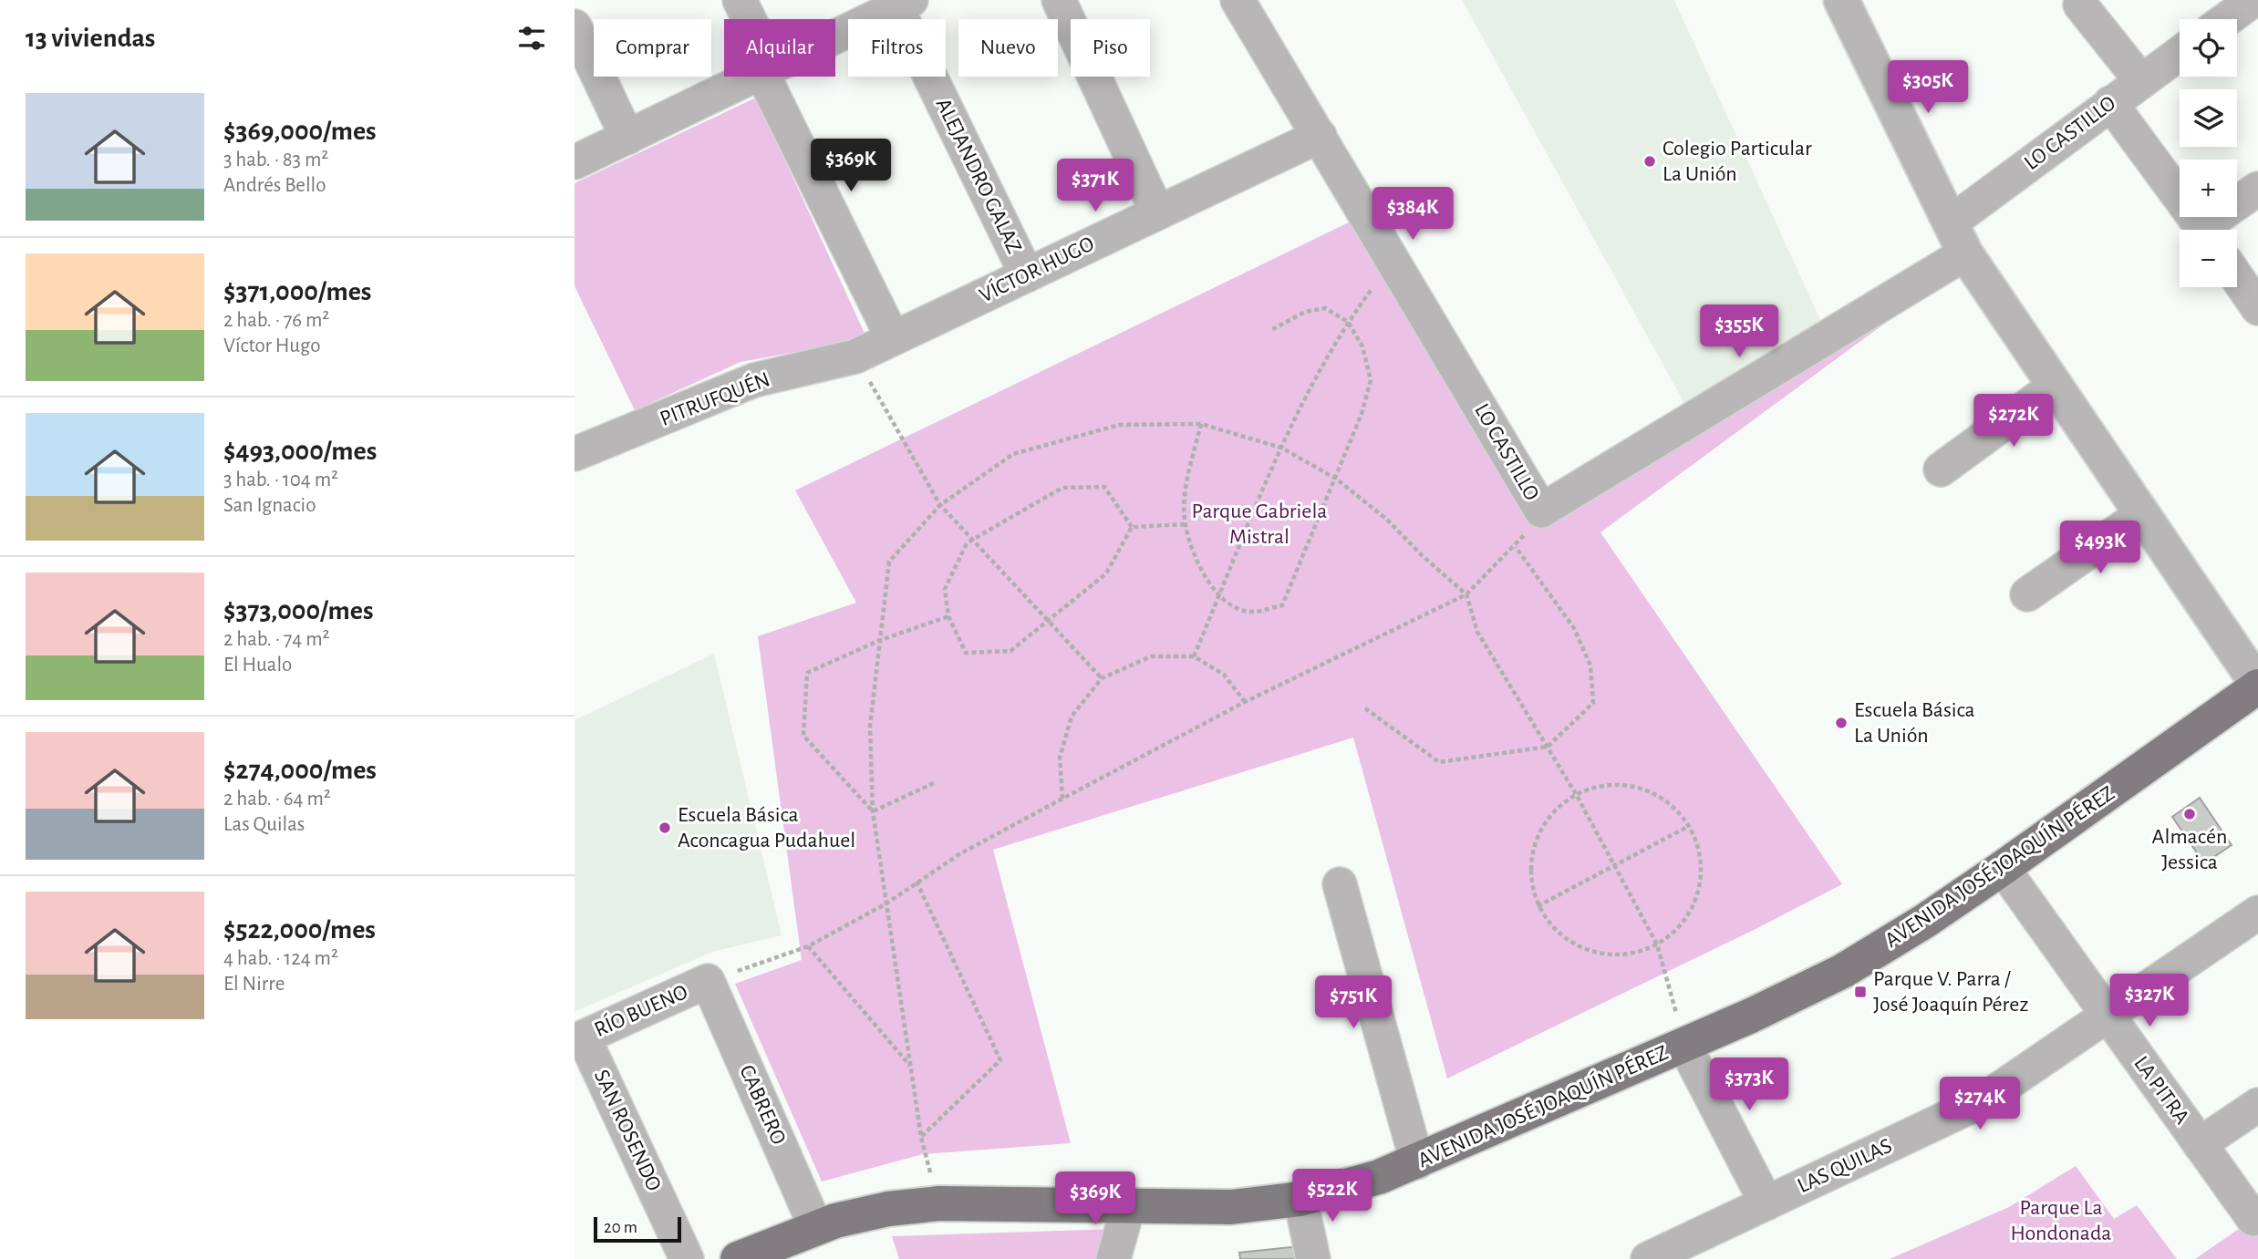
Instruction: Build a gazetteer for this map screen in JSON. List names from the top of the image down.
{
  "streets": {
    "main road": ["AVENIDA JOSÉ JOAQUÍN PÉREZ"],
    "street": [
      "LO CASTILLO",
      "ALEJANDRO GALAZ",
      "VÍCTOR HUGO",
      "PITRUFQUÉN",
      "RÍO BUENO",
      "LA PITRA",
      "CABRERO",
      "SAN ROSENDO",
      "LAS QUILAS"
    ]
  },
  "crossings": [
    ["LO CASTILLO", "VÍCTOR HUGO"],
    ["ALEJANDRO GALAZ", "VÍCTOR HUGO"],
    ["VÍCTOR HUGO", "PITRUFQUÉN"],
    ["AVENIDA JOSÉ JOAQUÍN PÉREZ", "LA PITRA"],
    ["AVENIDA JOSÉ JOAQUÍN PÉREZ", "CABRERO"],
    ["RÍO BUENO", "CABRERO"],
    ["RÍO BUENO", "SAN ROSENDO"],
    ["LA PITRA", "LAS QUILAS"]
  ],
  "parks": ["Parque Gabriela Mistral", "Parque La Hondonada"],
  "places": {
    "other": [
      "Colegio Particular La Unión",
      "Escuela Básica La Unión",
      "Almacén Jessica",
      "Escuela Básica Aconcagua Pudahuel"
    ],
    "transit": ["Parque V. Parra / José Joaquín Pérez"]
  },
  "scale_bar": "20 m",
  "page": {
    "heading": "13 viviendas",
    "map_buttons": ["+", "−"],
    "chip": [
      "Comprar",
      "Alquilar",
      "Filtros",
      "Nuevo",
      "Piso"
    ],
    "price": [
      "$305K",
      "$369K",
      "$371K",
      "$384K",
      "$355K",
      "$272K",
      "$493K",
      "$327K",
      "$751K",
      "$373K",
      "$274K",
      "$522K",
      "$369K"
    ],
    "list": [
      {
        "name": "$369,000/mes",
        "note": "3 hab. · 83 m² · Andrés Bello"
      },
      {
        "name": "$371,000/mes",
        "note": "2 hab. · 76 m² · Víctor Hugo"
      },
      {
        "name": "$493,000/mes",
        "note": "3 hab. · 104 m² · San Ignacio"
      },
      {
        "name": "$373,000/mes",
        "note": "2 hab. · 74 m² · El Hualo"
      },
      {
        "name": "$274,000/mes",
        "note": "2 hab. · 64 m² · Las Quilas"
      },
      {
        "name": "$522,000/mes",
        "note": "4 hab. · 124 m² · El Nirre"
      }
    ],
    "scale": "20 m"
  }
}
